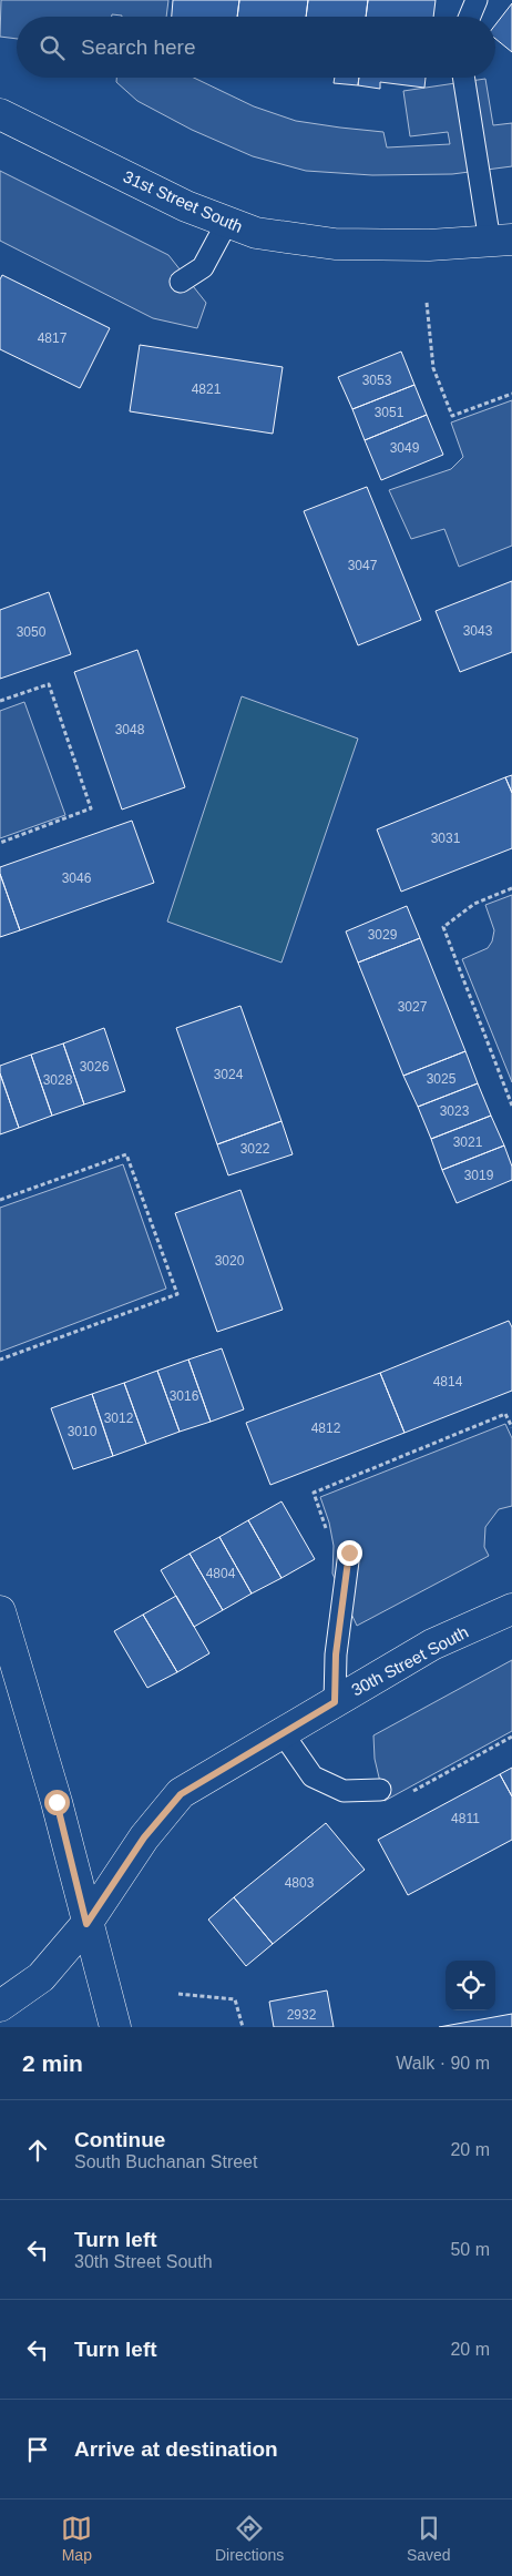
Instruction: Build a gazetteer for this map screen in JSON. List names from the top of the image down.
{
  "streets": {
    "street": ["31st Street South", "30th Street South"]
  },
  "house_numbers": [
    "4817",
    "3053",
    "4821",
    "3051",
    "3049",
    "3047",
    "3043",
    "3050",
    "3048",
    "3031",
    "3046",
    "3029",
    "3027",
    "3026",
    "3024",
    "3025",
    "3028",
    "3023",
    "3021",
    "3022",
    "3019",
    "3020",
    "4814",
    "3016",
    "3012",
    "4812",
    "3010",
    "4804",
    "4811",
    "4803",
    "2932"
  ],
  "page": {
    "search": "Search here",
    "heading": ["2 min", "Walk · 90 m"],
    "list": [
      ["Continue", "South Buchanan Street", "20 m"],
      ["Turn left", "30th Street South", "50 m"],
      ["Turn left", "20 m"],
      "Arrive at destination"
    ],
    "nav": ["Map", "Directions", "Saved"]
  }
}
